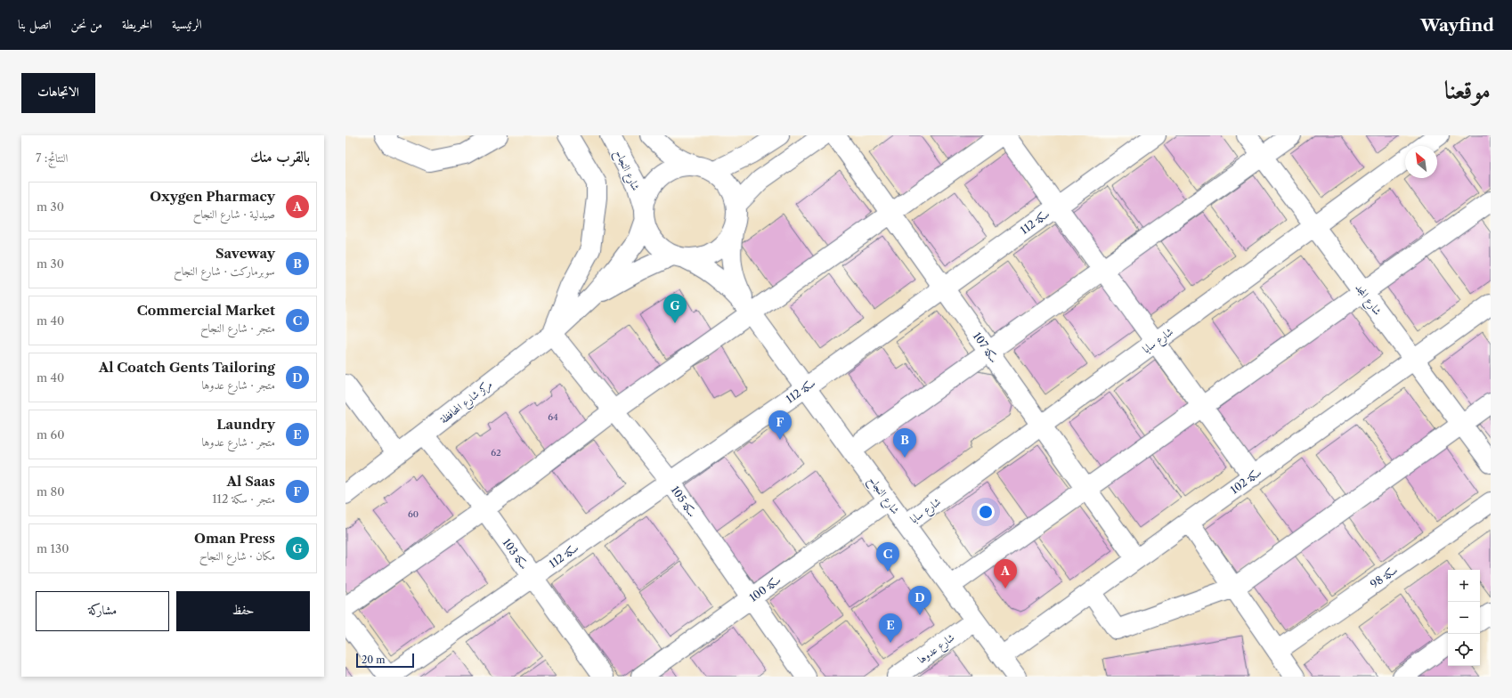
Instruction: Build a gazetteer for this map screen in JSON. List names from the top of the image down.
{
  "streets": {
    "street": [
      "شارع النجاح",
      "سكة 112",
      "شارع المجد",
      "شارع سابا",
      "سكة 107",
      "مركز شارع المحافظة",
      "سكة 102",
      "سكة 105",
      "سكة 103",
      "سكة 98",
      "سكة 100",
      "شارع عدوها"
    ]
  },
  "crossings": [
    ["شارع النجاح", "سكة 112"],
    ["شارع النجاح", "شارع سابا"],
    ["شارع النجاح", "مركز شارع المحافظة"],
    ["شارع النجاح", "سكة 102"],
    ["شارع النجاح", "سكة 100"],
    ["شارع النجاح", "شارع عدوها"],
    ["سكة 112", "سكة 107"],
    ["سكة 112", "سكة 105"],
    ["سكة 112", "سكة 103"],
    ["شارع المجد", "شارع سابا"],
    ["شارع المجد", "سكة 102"],
    ["شارع سابا", "سكة 107"],
    ["سكة 107", "سكة 102"],
    ["مركز شارع المحافظة", "سكة 105"],
    ["مركز شارع المحافظة", "سكة 103"],
    ["سكة 105", "سكة 100"]
  ],
  "house_numbers": ["64", "62", "60"],
  "scale_bar": "20 m",
  "north": "top left",
  "page": {
    "header": "Wayfind",
    "nav": [
      "الرئيسية",
      "الخريطة",
      "من نحن",
      "اتصل بنا"
    ],
    "title": "موقعنا",
    "buttons": [
      "الاتجاهات",
      ["حفظ", "مشاركة"]
    ],
    "heading": ["بالقرب منك", "النتائج: 7"],
    "list": [
      {
        "mark": "A",
        "name": "Oxygen Pharmacy",
        "note": "صيدلية · شارع النجاح",
        "value": "30 m"
      },
      {
        "mark": "B",
        "name": "Saveway",
        "note": "سوبرماركت · شارع النجاح",
        "value": "30 m"
      },
      {
        "mark": "C",
        "name": "Commercial Market",
        "note": "متجر · شارع النجاح",
        "value": "40 m"
      },
      {
        "mark": "D",
        "name": "Al Coatch Gents Tailoring",
        "note": "متجر · شارع عدوها",
        "value": "40 m"
      },
      {
        "mark": "E",
        "name": "Laundry",
        "note": "متجر · شارع عدوها",
        "value": "60 m"
      },
      {
        "mark": "F",
        "name": "Al Saas",
        "note": "متجر · سكة 112",
        "value": "80 m"
      },
      {
        "mark": "G",
        "name": "Oman Press",
        "note": "مكان · شارع النجاح",
        "value": "130 m"
      }
    ],
    "pins": [
      "G",
      "F",
      "B",
      "C",
      "A",
      "D",
      "E"
    ],
    "map_buttons": ["+", "−"],
    "scale": "20 m"
  }
}
